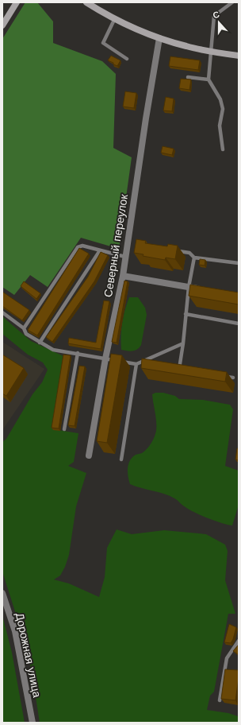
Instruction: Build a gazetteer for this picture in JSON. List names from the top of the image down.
{
  "streets": {
    "street": ["Северный переулок", "Дорожная улица"]
  },
  "north": "top"
}
